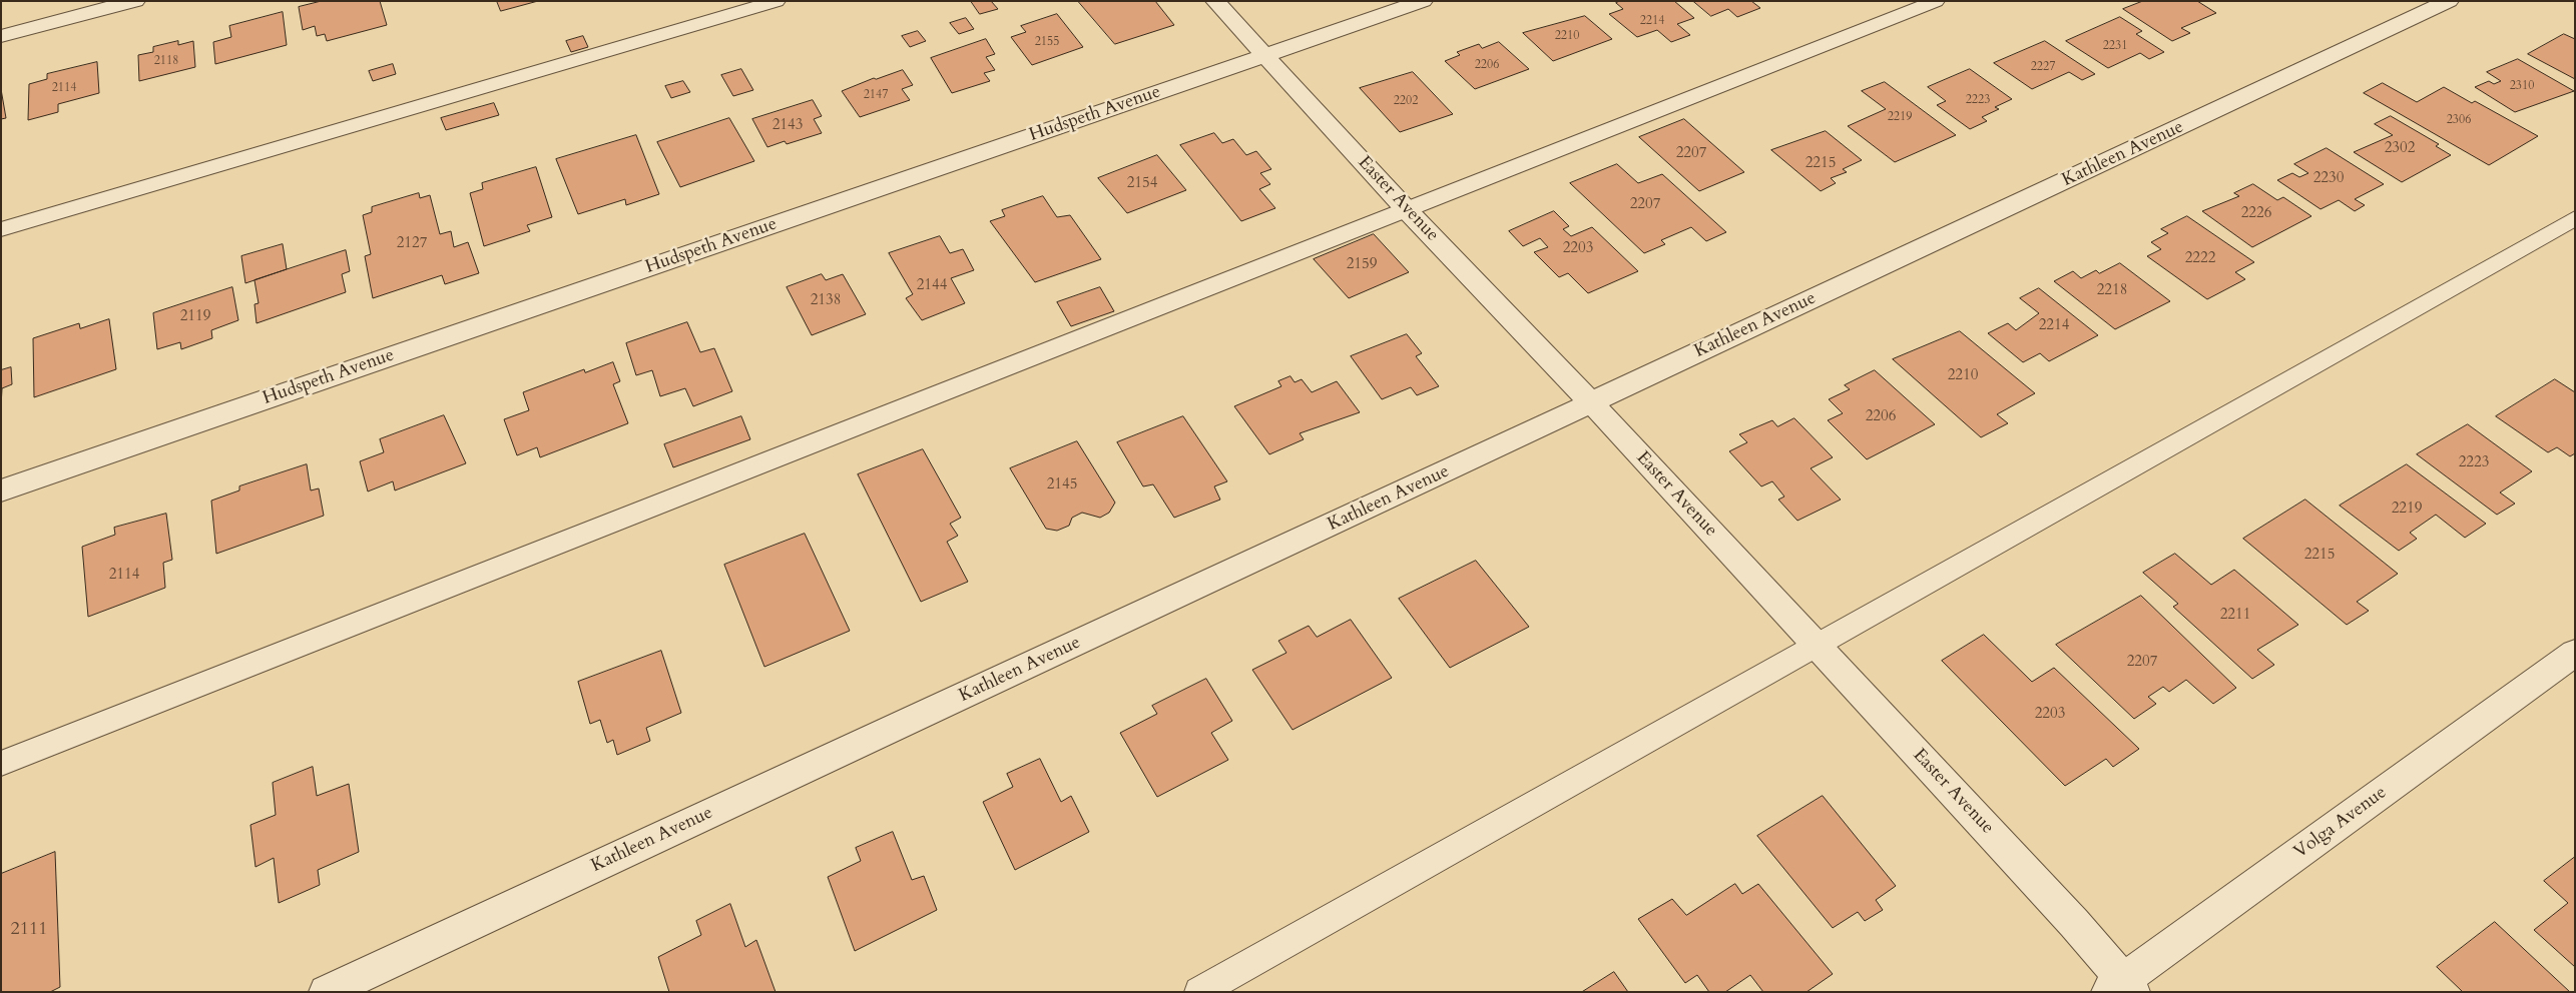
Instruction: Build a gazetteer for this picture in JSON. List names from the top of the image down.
{
  "streets": {
    "street": [
      "Hudspeth Avenue",
      "Kathleen Avenue",
      "Easter Avenue",
      "Volga Avenue"
    ]
  },
  "crossings": [
    ["Hudspeth Avenue", "Easter Avenue"],
    ["Kathleen Avenue", "Easter Avenue"],
    ["Easter Avenue", "Volga Avenue"]
  ],
  "house_numbers": [
    "2214",
    "2210",
    "2155",
    "2231",
    "2118",
    "2206",
    "2227",
    "2310",
    "2114",
    "2147",
    "2223",
    "2202",
    "2219",
    "2306",
    "2143",
    "2302",
    "2207",
    "2215",
    "2230",
    "2154",
    "2207",
    "2226",
    "2127",
    "2203",
    "2222",
    "2159",
    "2144",
    "2218",
    "2138",
    "2119",
    "2214",
    "2210",
    "2206",
    "2223",
    "2145",
    "2219",
    "2215",
    "2114",
    "2211",
    "2207",
    "2203",
    "2111"
  ]
}
